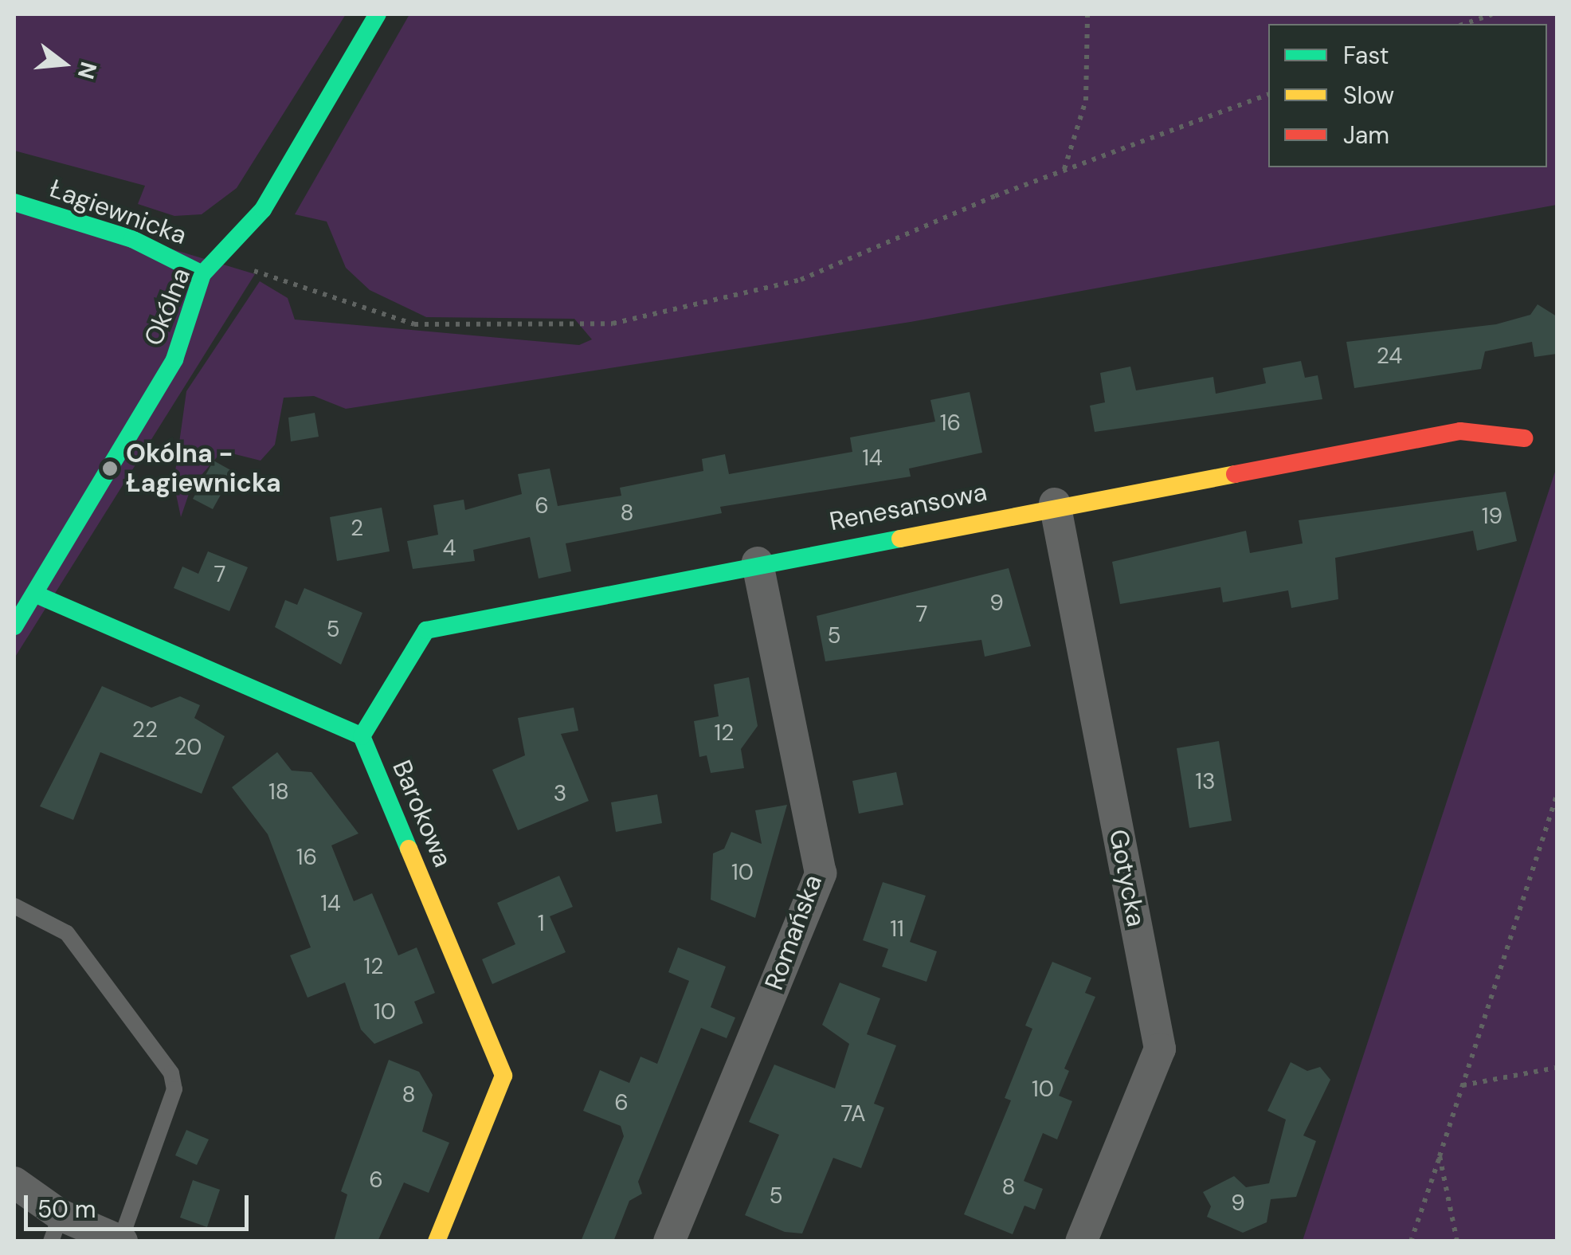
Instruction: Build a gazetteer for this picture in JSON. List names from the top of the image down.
{
  "streets": {
    "street": [
      "Łagiewnicka",
      "Okólna",
      "Renesansowa",
      "Barokowa",
      "Gotycka",
      "Romańska"
    ]
  },
  "crossings": [
    ["Łagiewnicka", "Okólna"],
    ["Renesansowa", "Barokowa"],
    ["Renesansowa", "Gotycka"],
    ["Renesansowa", "Romańska"]
  ],
  "places": ["Okólna - Łagiewnicka"],
  "house_numbers": [
    "24",
    "16",
    "14",
    "6",
    "8",
    "19",
    "2",
    "4",
    "7",
    "9",
    "7",
    "5",
    "5",
    "22",
    "12",
    "20",
    "13",
    "18",
    "3",
    "16",
    "10",
    "14",
    "1",
    "11",
    "12",
    "10",
    "10",
    "8",
    "6",
    "7A",
    "6",
    "8",
    "5",
    "9"
  ],
  "legend": ["Fast", "Slow", "Jam"],
  "scale_bar": "50 m",
  "north": "right"
}
